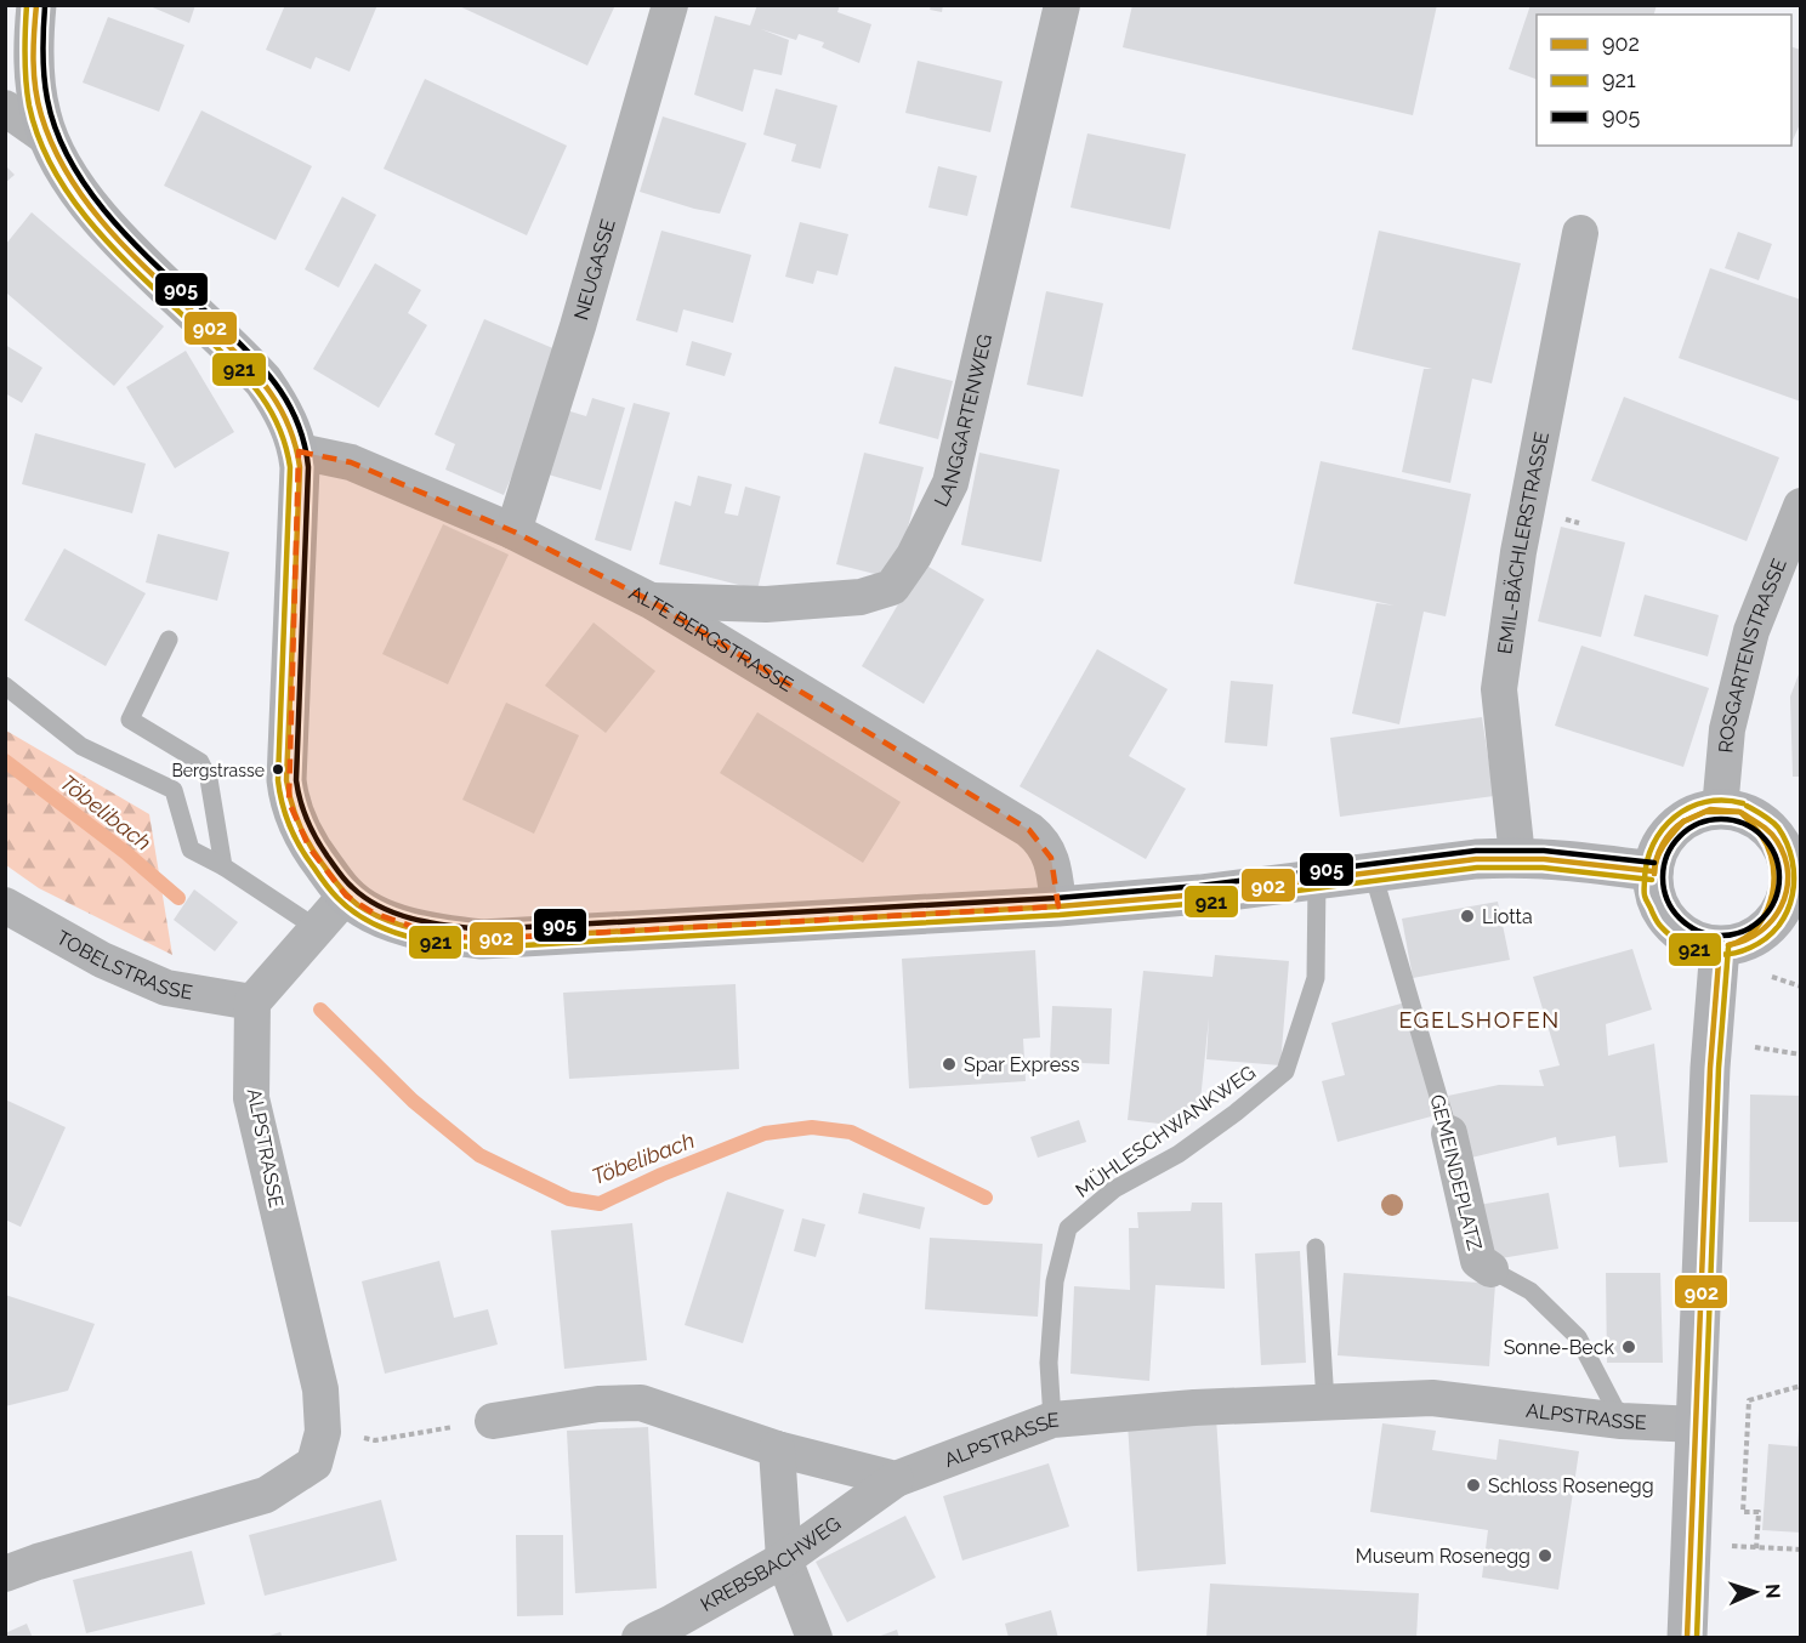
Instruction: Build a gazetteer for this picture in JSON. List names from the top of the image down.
{
  "streets": {
    "street": [
      "NEUGASSE",
      "LANGGARTENWEG",
      "EMIL-BÄCHLERSTRASSE",
      "ALTE BERGSTRASSE",
      "ROSGARTENSTRASSE",
      "TOBELSTRASSE",
      "ALPSTRASSE",
      "GEMEINDEPLATZ",
      "KREBSBACHWEG"
    ],
    "lane": ["MÜHLESCHWANKWEG"]
  },
  "crossings": [
    ["NEUGASSE", "ALTE BERGSTRASSE"],
    ["LANGGARTENWEG", "ALTE BERGSTRASSE"],
    ["TOBELSTRASSE", "ALPSTRASSE"],
    ["MÜHLESCHWANKWEG", "ALPSTRASSE"],
    ["ALPSTRASSE", "GEMEINDEPLATZ"],
    ["ALPSTRASSE", "KREBSBACHWEG"]
  ],
  "districts": ["EGELSHOFEN"],
  "water": ["Töbelibach"],
  "places": [
    "Bergstrasse",
    "Liotta",
    "Spar Express",
    "Sonne-Beck",
    "Schloss Rosenegg",
    "Museum Rosenegg"
  ],
  "lines": ["transit line 902", "transit line 921", "transit line 905"],
  "legend": ["902", "921", "905"],
  "north": "right"
}
